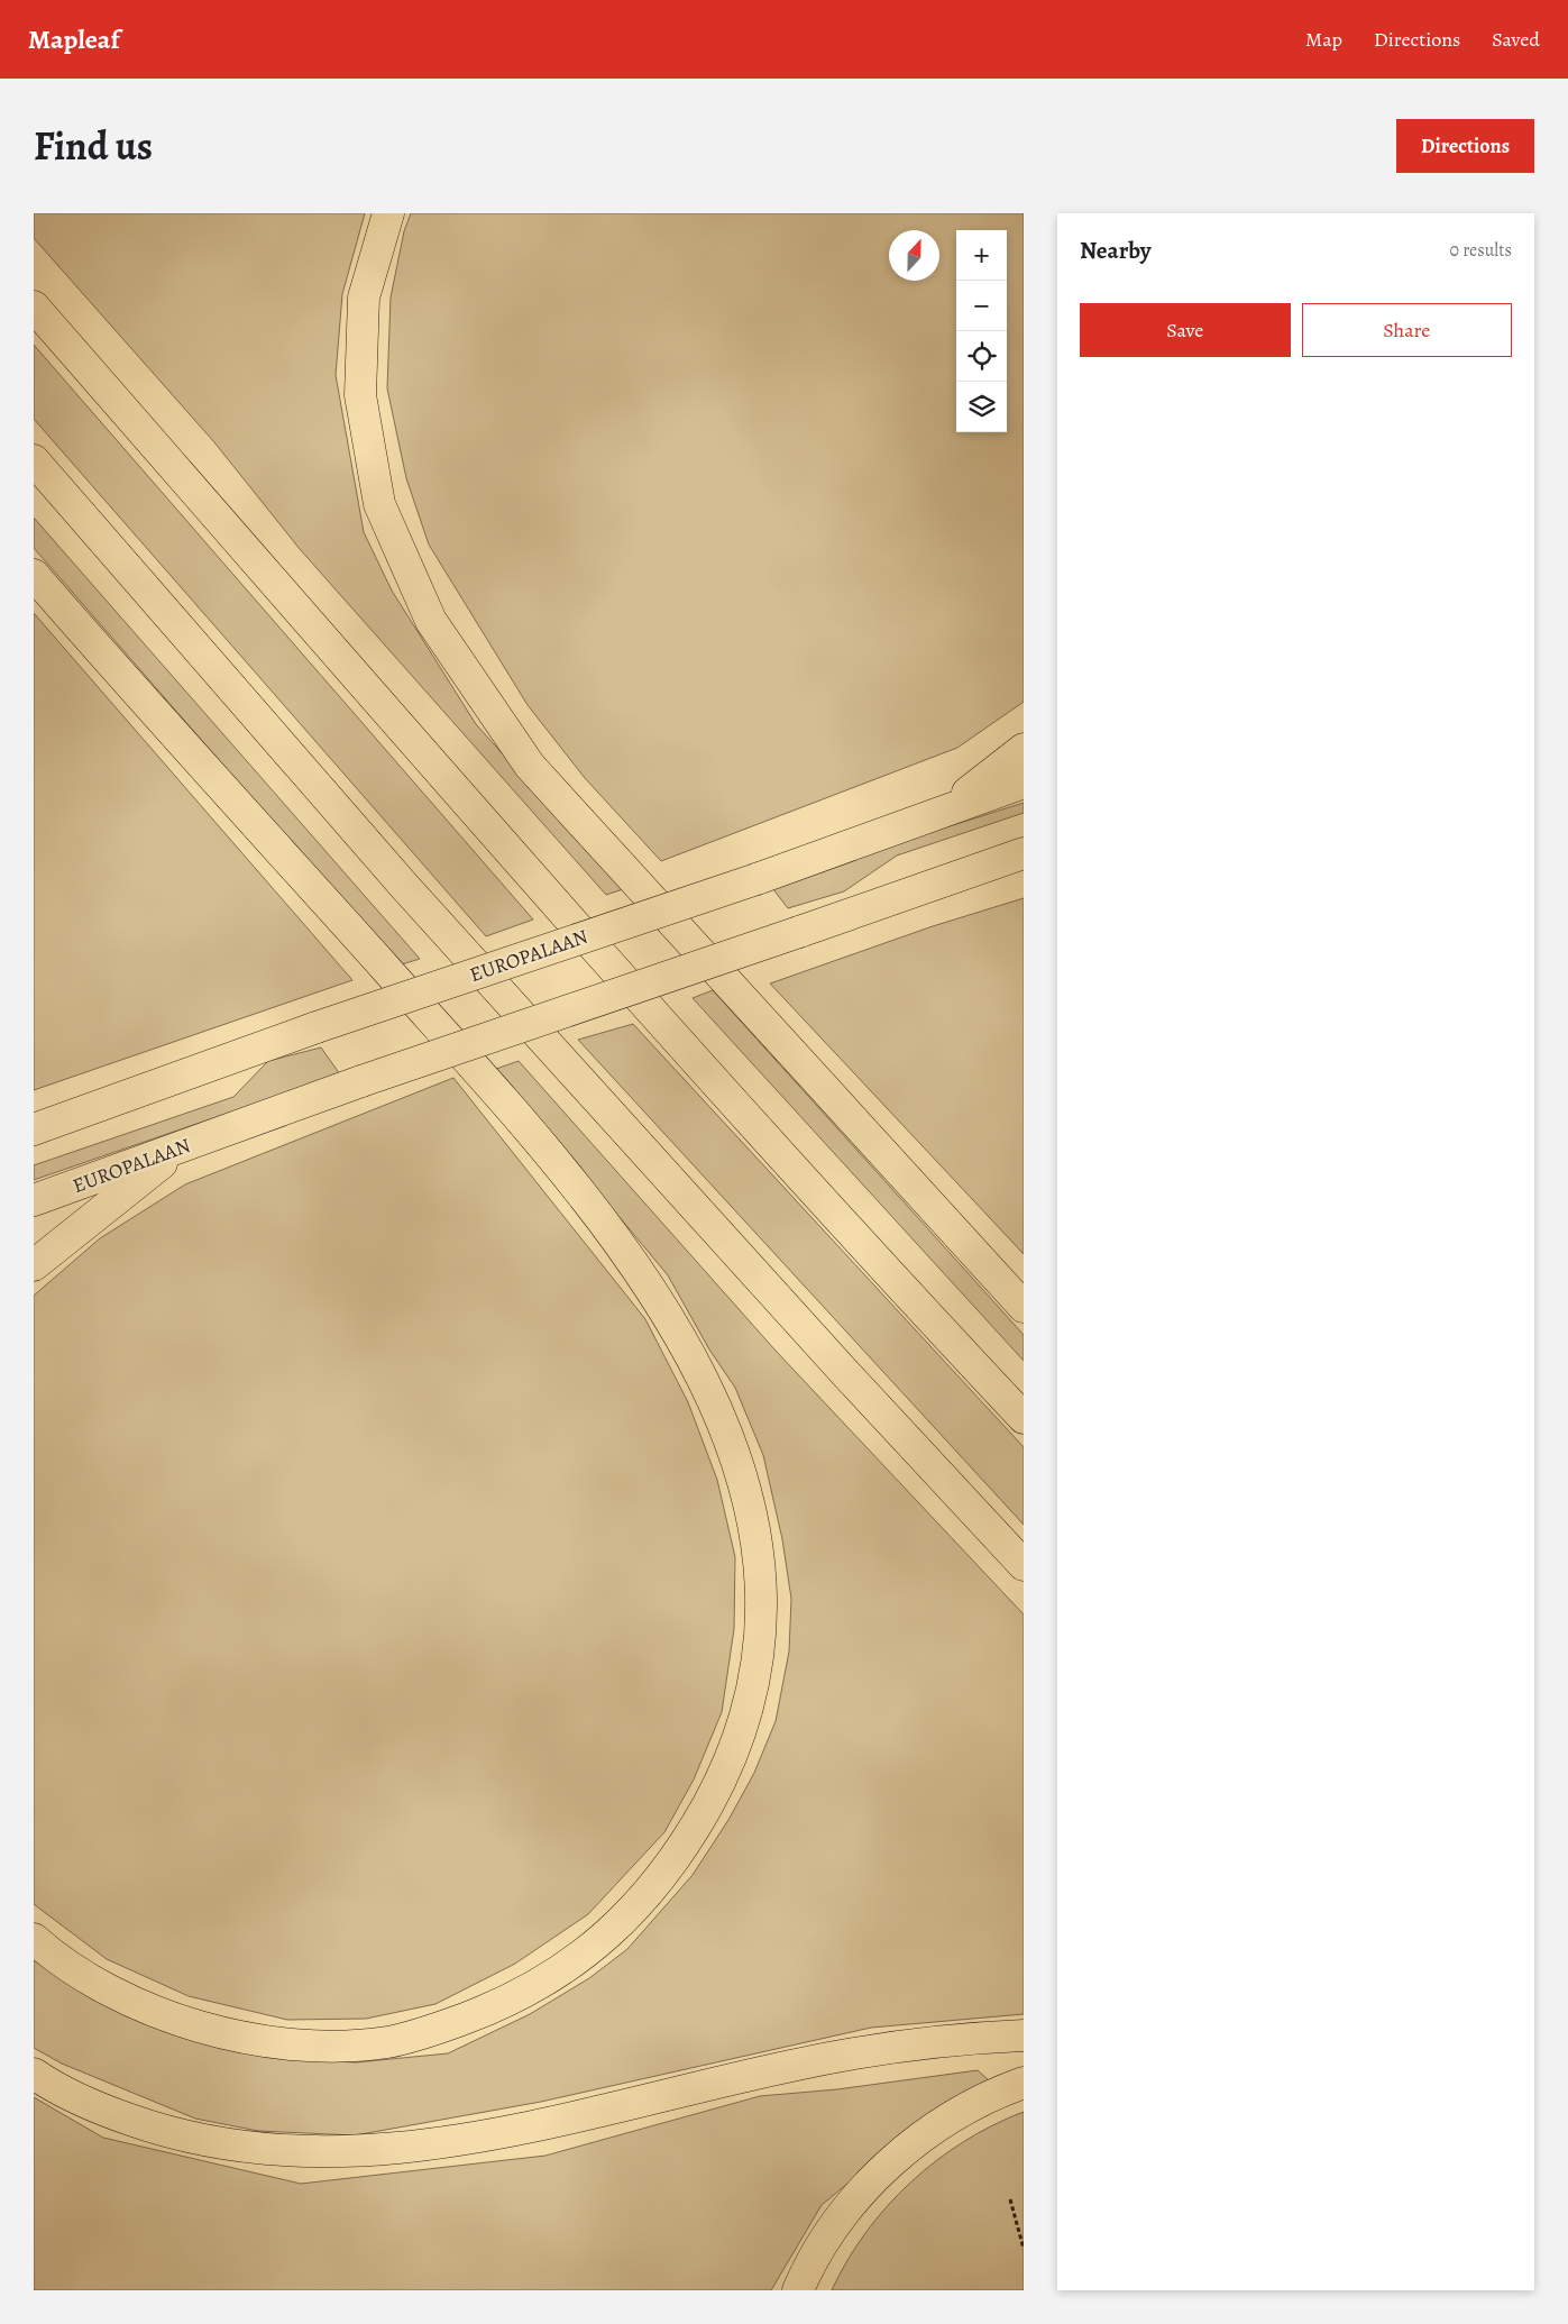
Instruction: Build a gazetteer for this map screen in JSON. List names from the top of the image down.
{
  "streets": {
    "highway": ["EUROPALAAN"]
  },
  "north": "top",
  "page": {
    "header": "Mapleaf",
    "nav": ["Map", "Directions", "Saved"],
    "title": "Find us",
    "buttons": [
      "Directions",
      ["Save", "Share"]
    ],
    "heading": ["Nearby", "0 results"],
    "map_buttons": ["+", "−"]
  }
}
